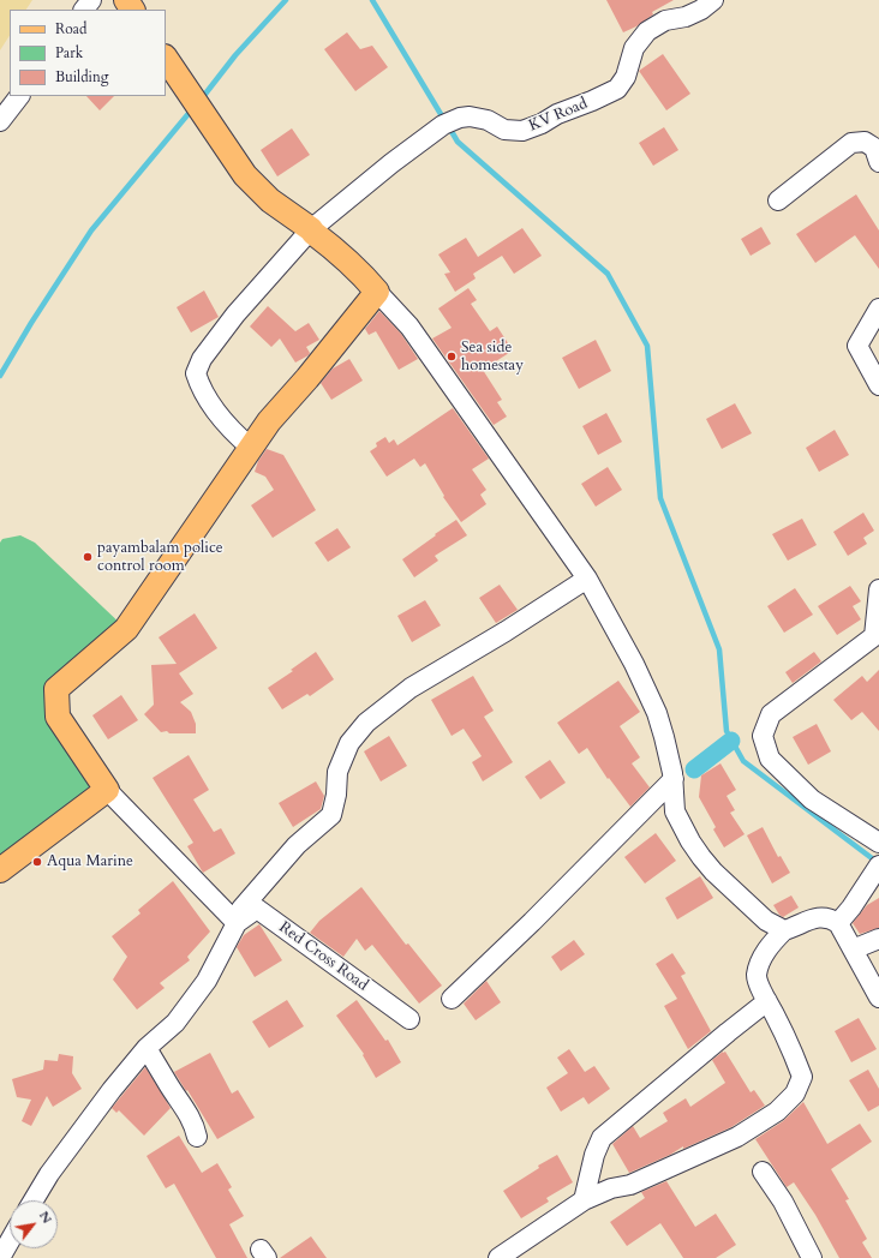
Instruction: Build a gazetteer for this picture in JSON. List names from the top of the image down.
{
  "streets": {
    "street": ["KV Road", "Red Cross Road"]
  },
  "places": ["Sea side homestay", "payambalam police control room", "Aqua Marine"],
  "legend": ["Road", "Park", "Building"],
  "north": "top right"
}
